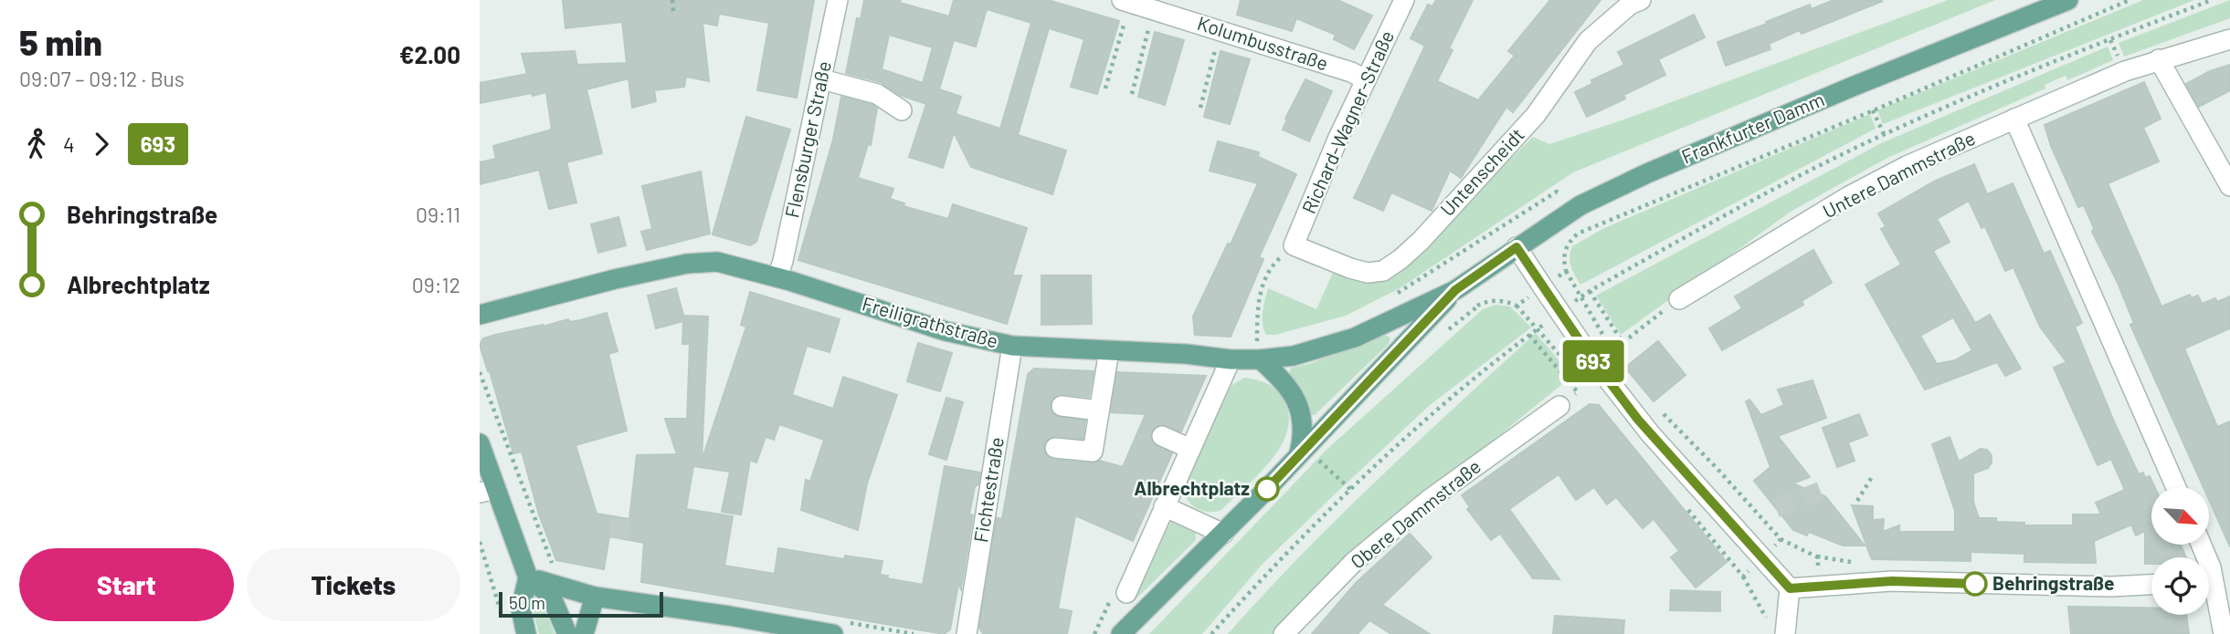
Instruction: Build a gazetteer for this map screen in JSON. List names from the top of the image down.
{
  "streets": {
    "main road": ["Frankfurter Damm", "Freiligrathstraße"],
    "street": [
      "Kolumbusstraße",
      "Richard-Wagner-Straße",
      "Flensburger Straße",
      "Untenscheidt",
      "Untere Dammstraße",
      "Fichtestraße",
      "Obere Dammstraße"
    ]
  },
  "crossings": [
    ["Kolumbusstraße", "Richard-Wagner-Straße"],
    ["Richard-Wagner-Straße", "Untenscheidt"],
    ["Frankfurter Damm", "Freiligrathstraße"],
    ["Flensburger Straße", "Freiligrathstraße"],
    ["Freiligrathstraße", "Fichtestraße"]
  ],
  "places": ["Albrechtplatz", "Behringstraße"],
  "lines": ["bus line 693"],
  "scale_bar": "50 m",
  "north": "bottom right",
  "page": {
    "heading": ["5 min", "09:07 – 09:12 · Bus", "€2.00"],
    "on_map": "693",
    "legs": ["4", "693"],
    "list": [
      {
        "name": "Behringstraße",
        "value": "09:11"
      },
      {
        "name": "Albrechtplatz",
        "value": "09:12"
      }
    ],
    "buttons": ["Start", "Tickets"],
    "scale": "50 m"
  }
}
